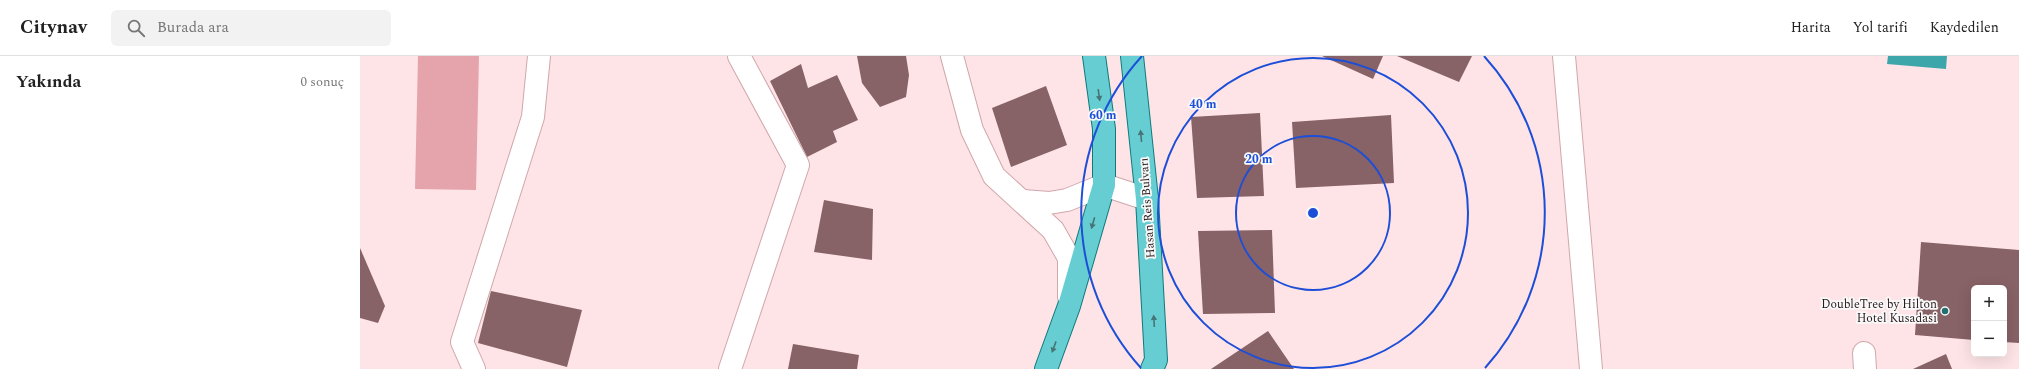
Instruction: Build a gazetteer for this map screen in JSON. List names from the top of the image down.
{
  "streets": {
    "main road": ["Hasan Reis Bulvarı"]
  },
  "places": ["DoubleTree by Hilton Hotel Kusadasi"],
  "page": {
    "header": "Citynav",
    "search": "Burada ara",
    "nav": ["Harita", "Yol tarifi", "Kaydedilen"],
    "heading": ["Yakında", "0 sonuç"],
    "map_buttons": ["+", "−"]
  },
  "rings": ["40 m", "60 m", "20 m"]
}
